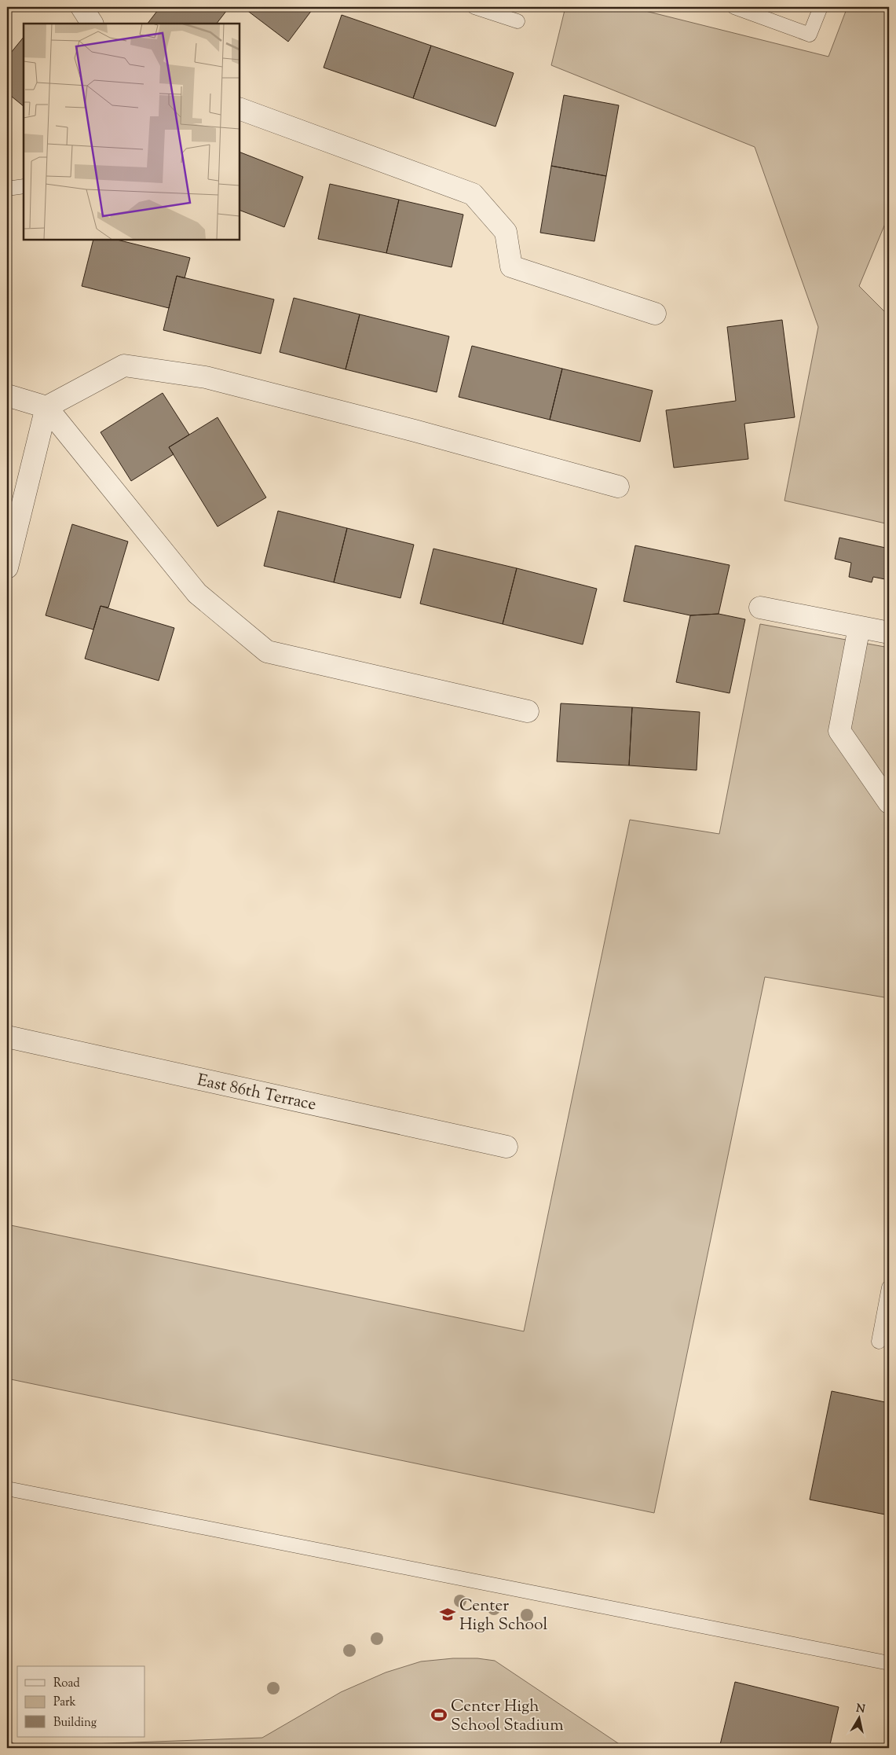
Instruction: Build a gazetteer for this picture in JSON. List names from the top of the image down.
{
  "streets": {
    "street": ["East 86th Terrace"]
  },
  "places": {
    "school or university": ["Center High School"],
    "sports": ["Center High School Stadium"]
  },
  "legend": ["Road", "Park", "Building"],
  "north": "top"
}
